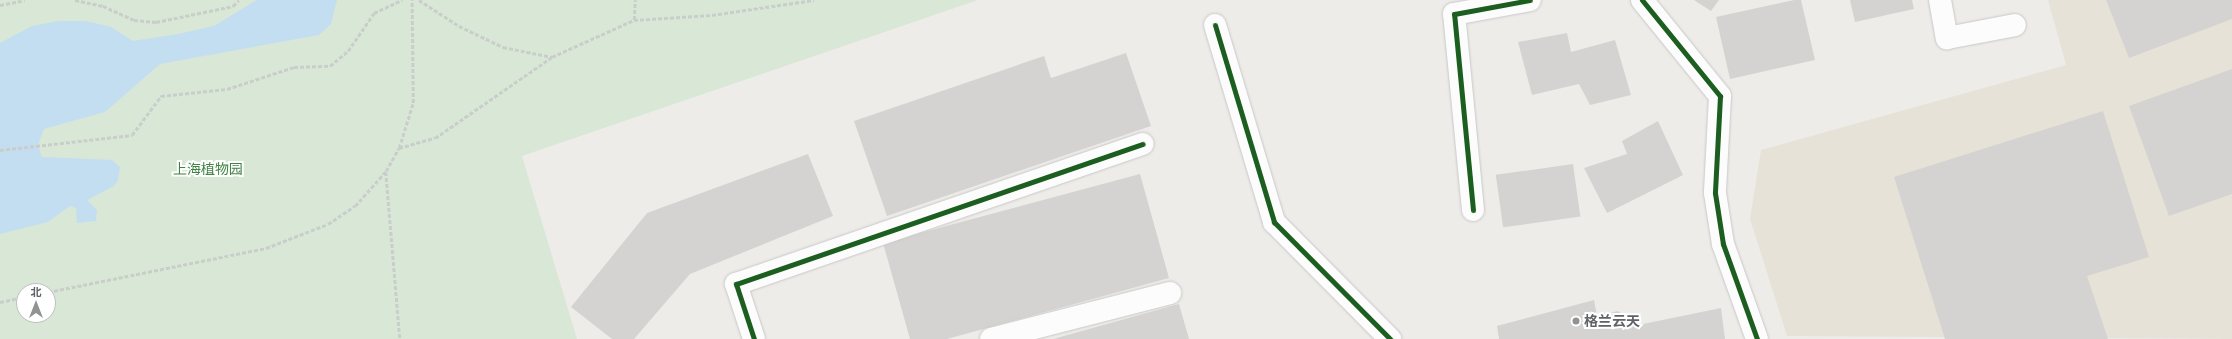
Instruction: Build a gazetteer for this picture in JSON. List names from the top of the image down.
{
  "parks": ["上海植物园"],
  "places": ["格兰云天"],
  "north": "top"
}
